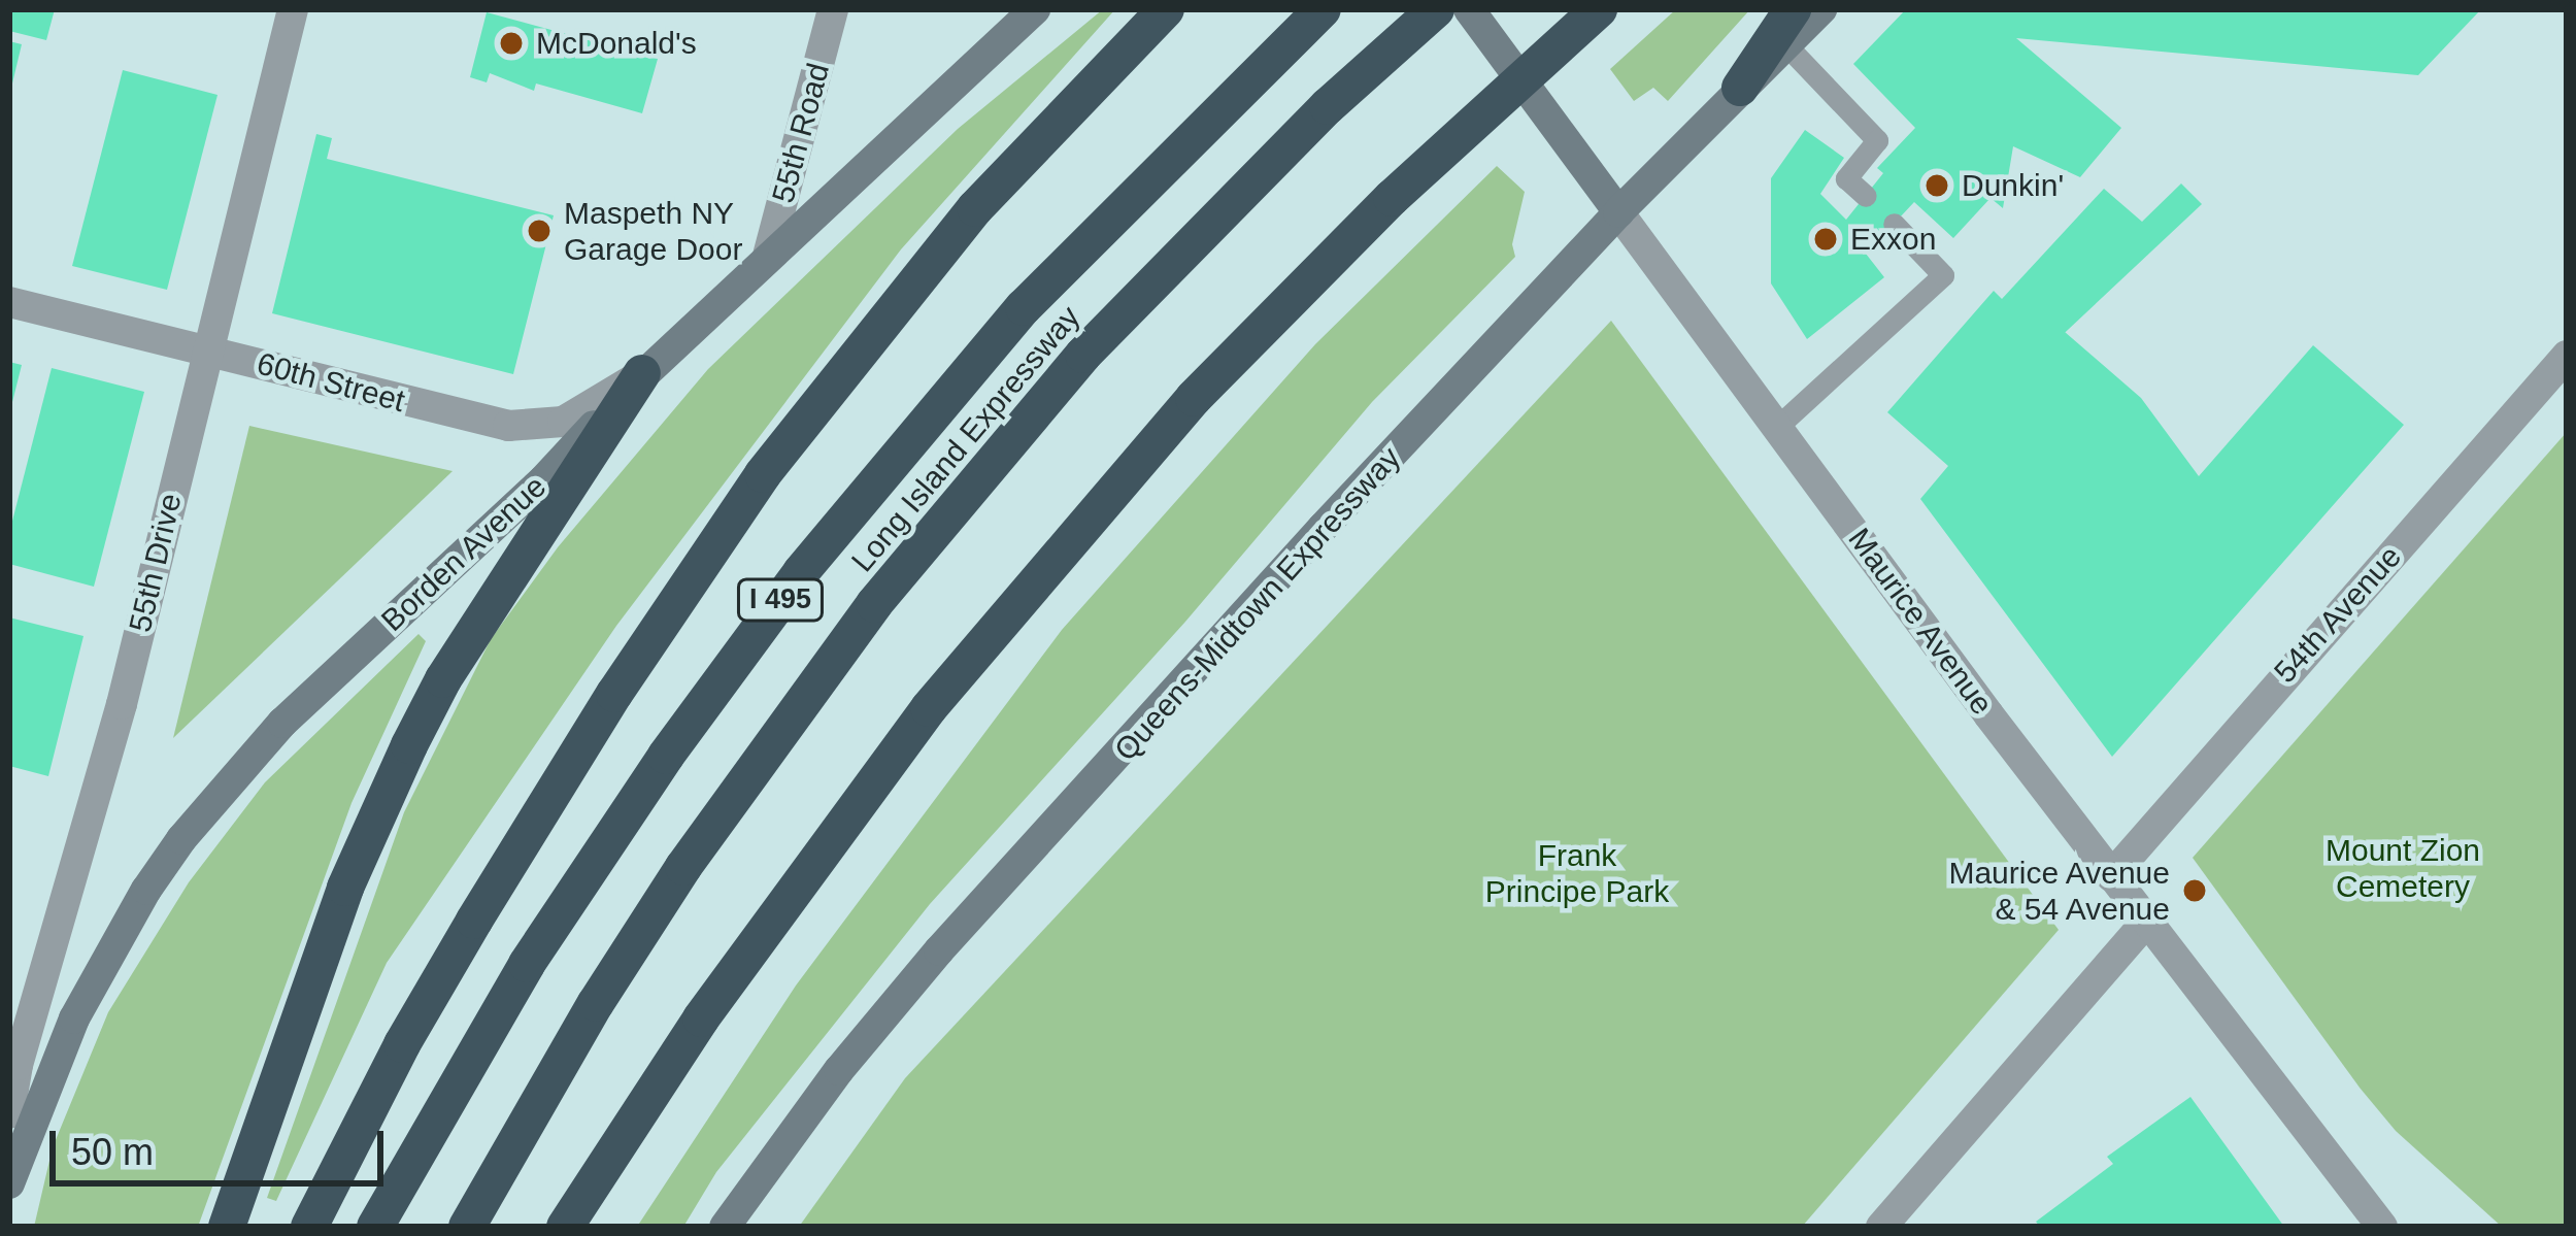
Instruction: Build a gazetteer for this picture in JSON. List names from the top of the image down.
{
  "streets": {
    "highway": ["Long Island Expressway", "I 495"],
    "main road": ["Borden Avenue", "Queens-Midtown Expressway", "Maurice Avenue"],
    "street": [
      "55th Road",
      "60th Street",
      "55th Drive",
      "54th Avenue"
    ]
  },
  "crossings": [
    ["55th Road", "Borden Avenue"],
    ["60th Street", "Borden Avenue"],
    ["60th Street", "55th Drive"],
    ["Queens-Midtown Expressway", "Maurice Avenue"],
    ["54th Avenue", "Maurice Avenue"]
  ],
  "parks": ["Mount Zion Cemetery", "Frank Principe Park"],
  "places": [
    "McDonald's",
    "Dunkin'",
    "Maspeth NY Garage Door",
    "Exxon",
    "Maurice Avenue & 54 Avenue"
  ],
  "scale_bar": "50 m"
}
